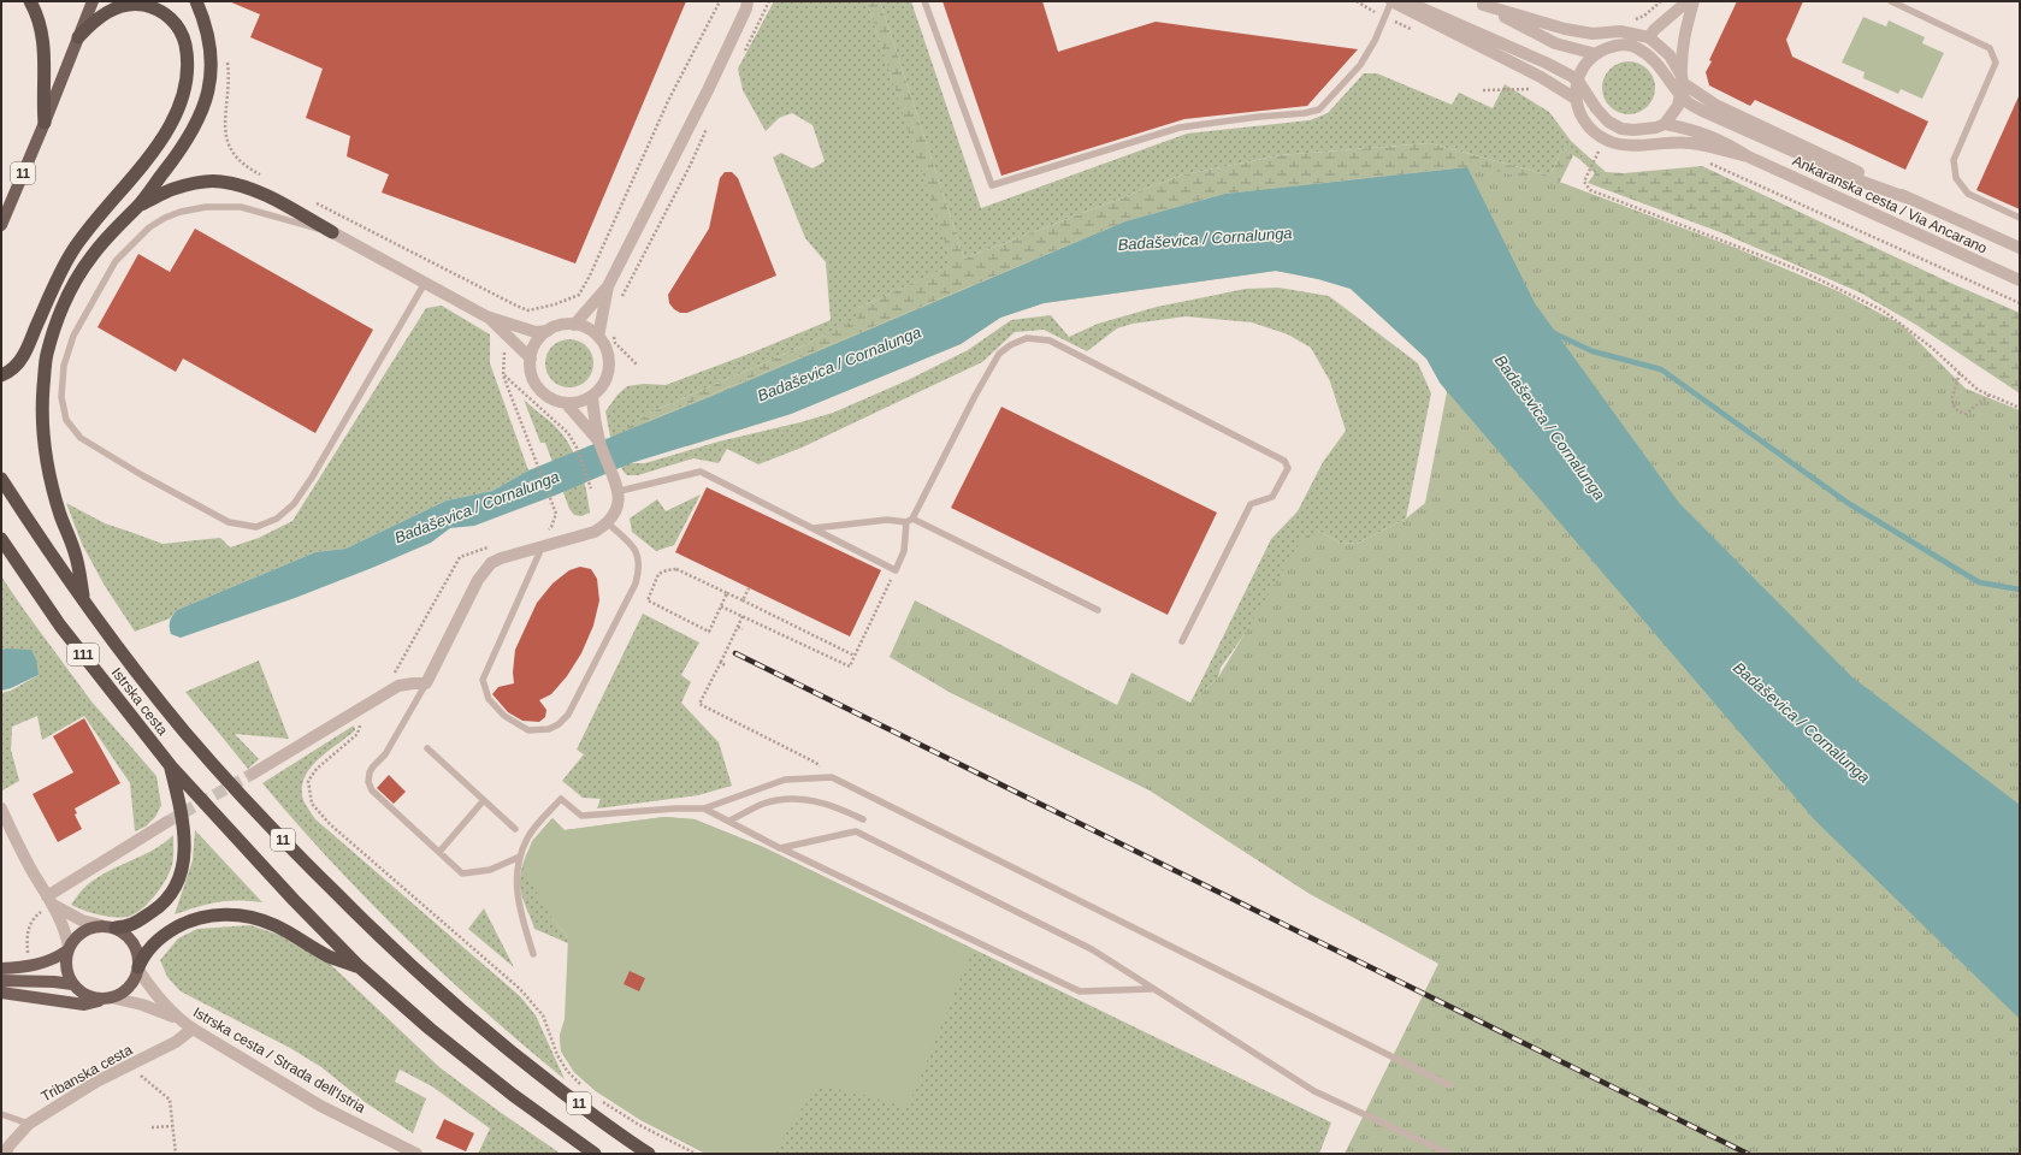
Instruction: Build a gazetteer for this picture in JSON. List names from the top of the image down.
{
  "streets": {
    "highway": ["11", "111", "Istrska cesta"],
    "street": ["Ankaranska cesta / Via Ancarano", "Istrska cesta / Strada dell'Istria", "Tribanska cesta"]
  },
  "crossings": [
    ["11", "111"],
    ["111", "Istrska cesta"],
    ["Istrska cesta / Strada dell'Istria", "Tribanska cesta"]
  ],
  "water": ["Badaševica / Cornalunga"]
}
